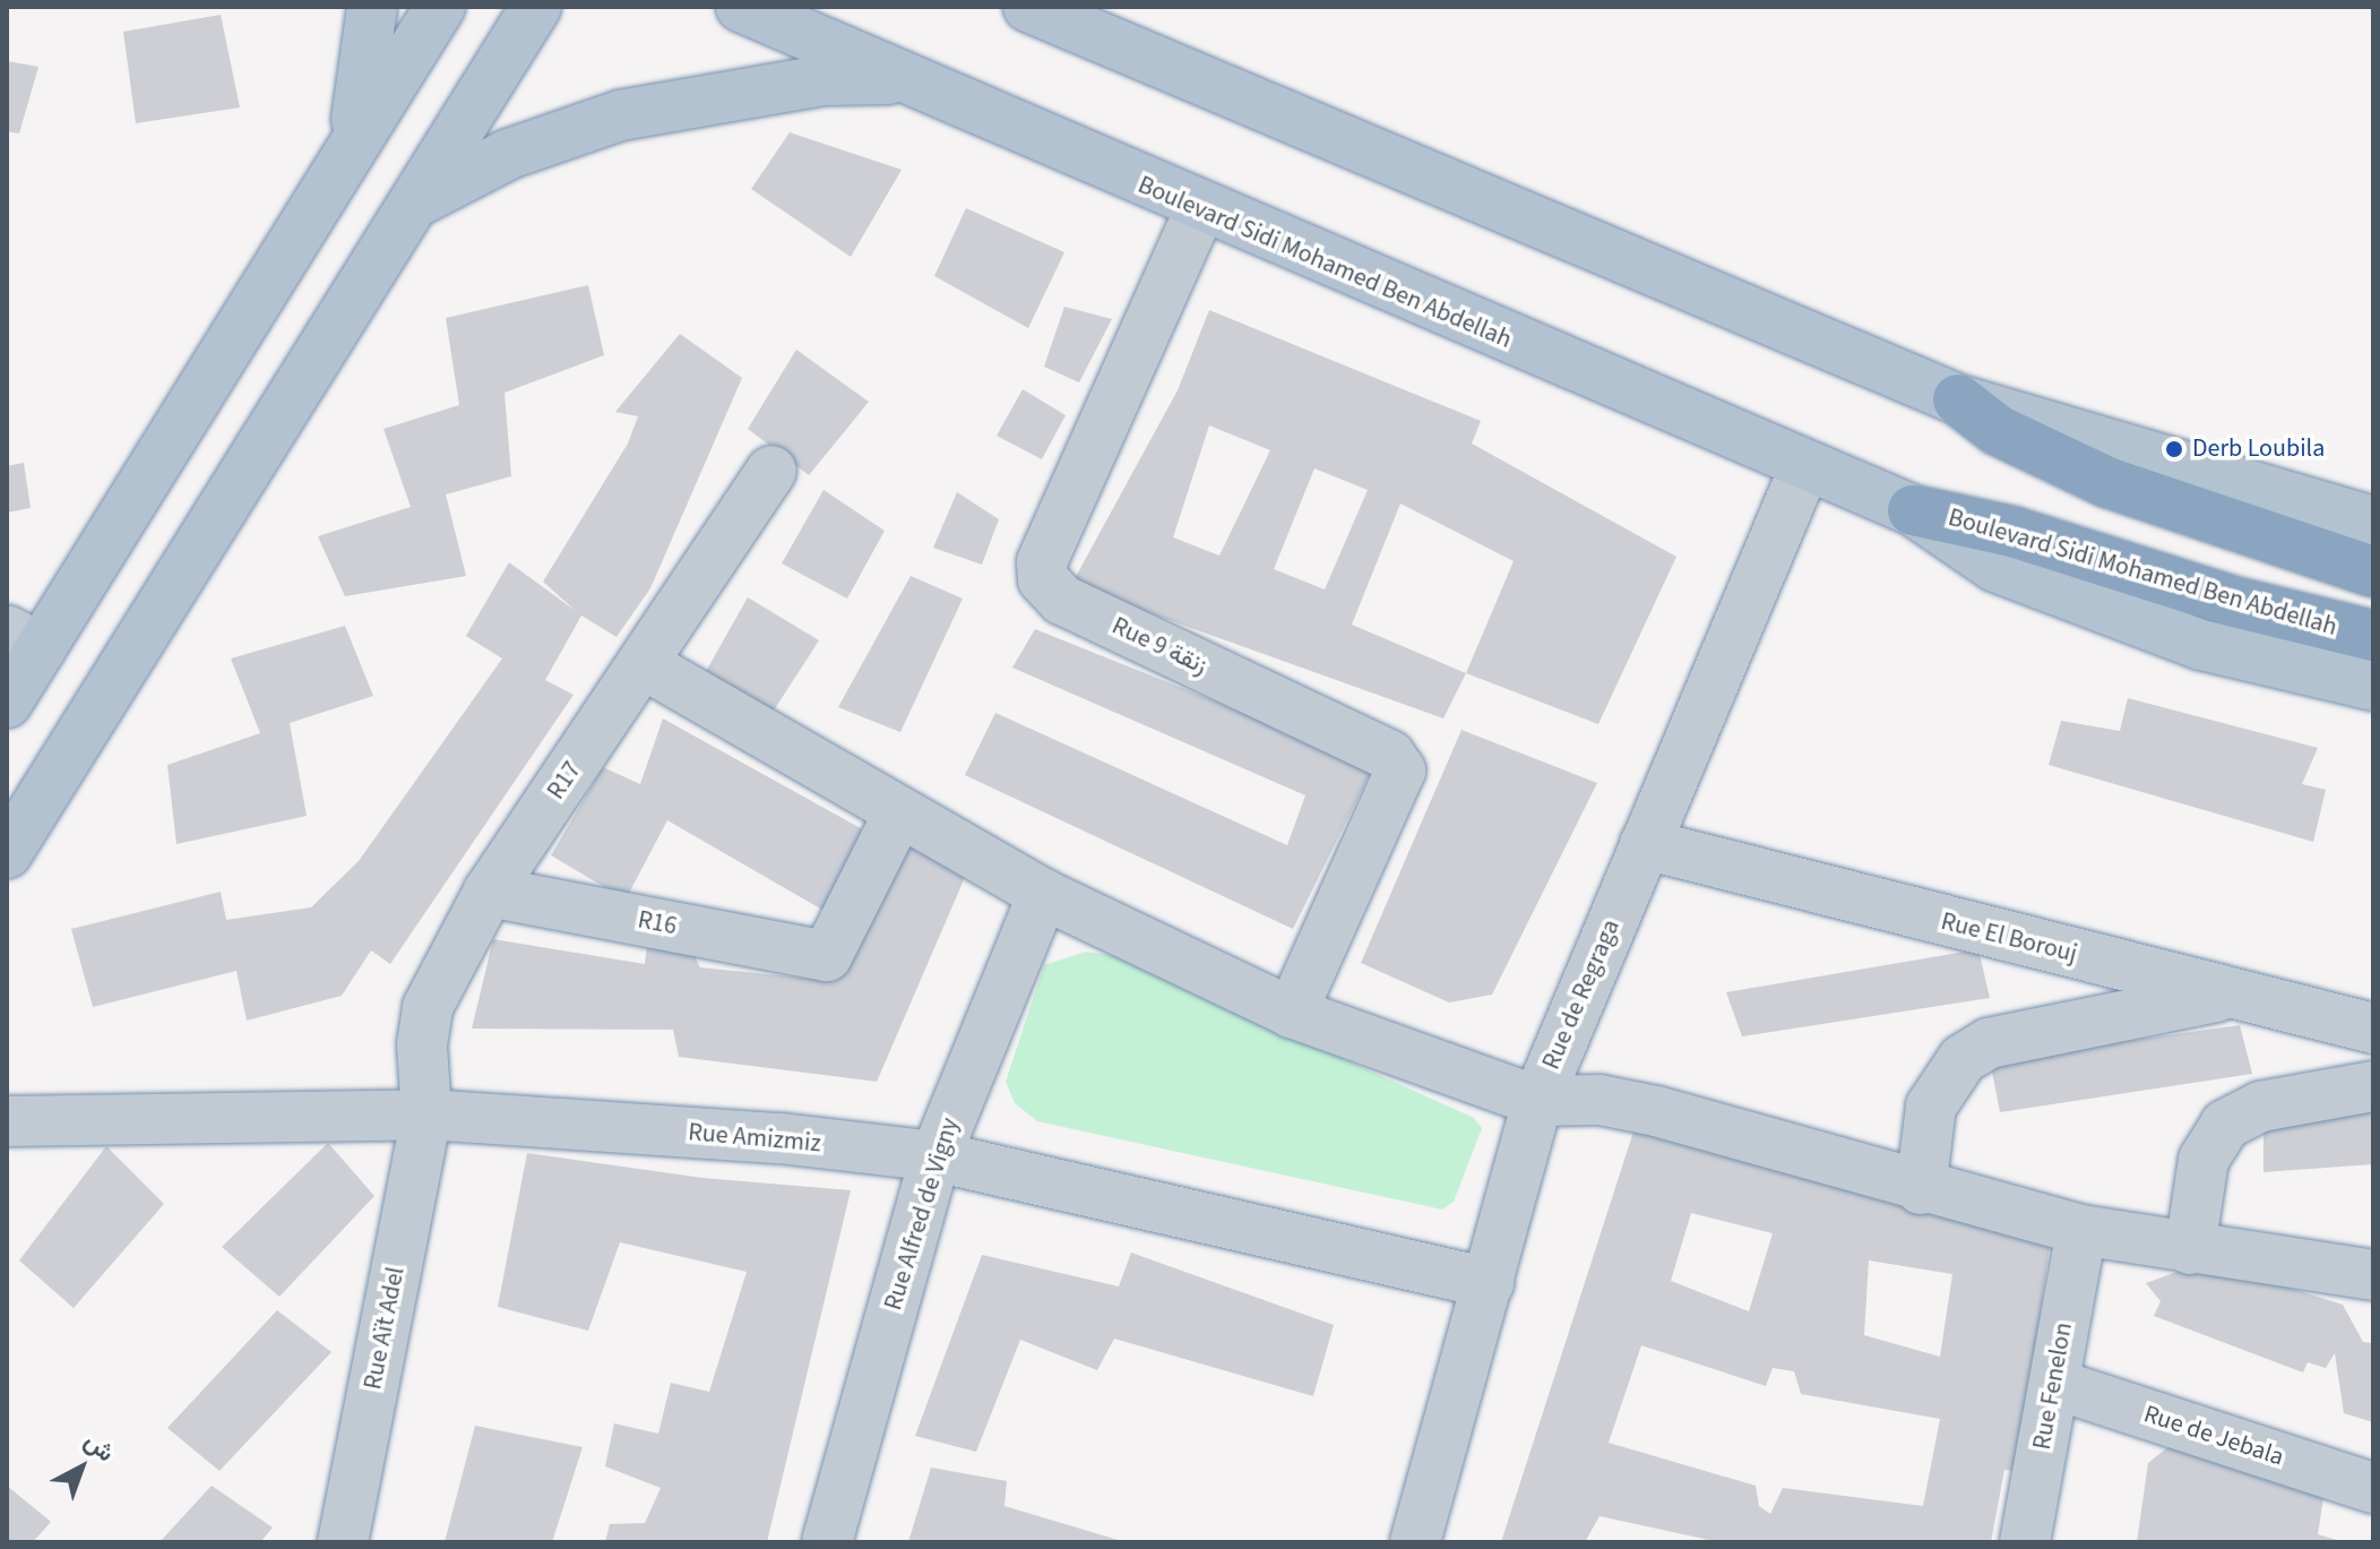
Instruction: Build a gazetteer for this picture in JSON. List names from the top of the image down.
{
  "streets": {
    "highway": ["Boulevard Sidi Mohamed Ben Abdellah"],
    "street": [
      "Rue 9 زنقة",
      "R17",
      "R16",
      "Rue El Borouj",
      "Rue de Regraga",
      "Rue Amizmiz",
      "Rue Alfred de Vigny",
      "Rue Aït Adel",
      "Rue Fenelon",
      "Rue de Jebala"
    ]
  },
  "crossings": [
    ["Boulevard Sidi Mohamed Ben Abdellah", "Rue 9 زنقة"],
    ["Boulevard Sidi Mohamed Ben Abdellah", "Rue de Regraga"],
    ["R17", "R16"],
    ["R17", "Rue Amizmiz"],
    ["R17", "Rue Aït Adel"],
    ["Rue El Borouj", "Rue de Regraga"],
    ["Rue de Regraga", "Rue Amizmiz"],
    ["Rue Amizmiz", "Rue Alfred de Vigny"],
    ["Rue Amizmiz", "Rue Aït Adel"],
    ["Rue Fenelon", "Rue de Jebala"]
  ],
  "places": ["Derb Loubila"],
  "north": "top right"
}
